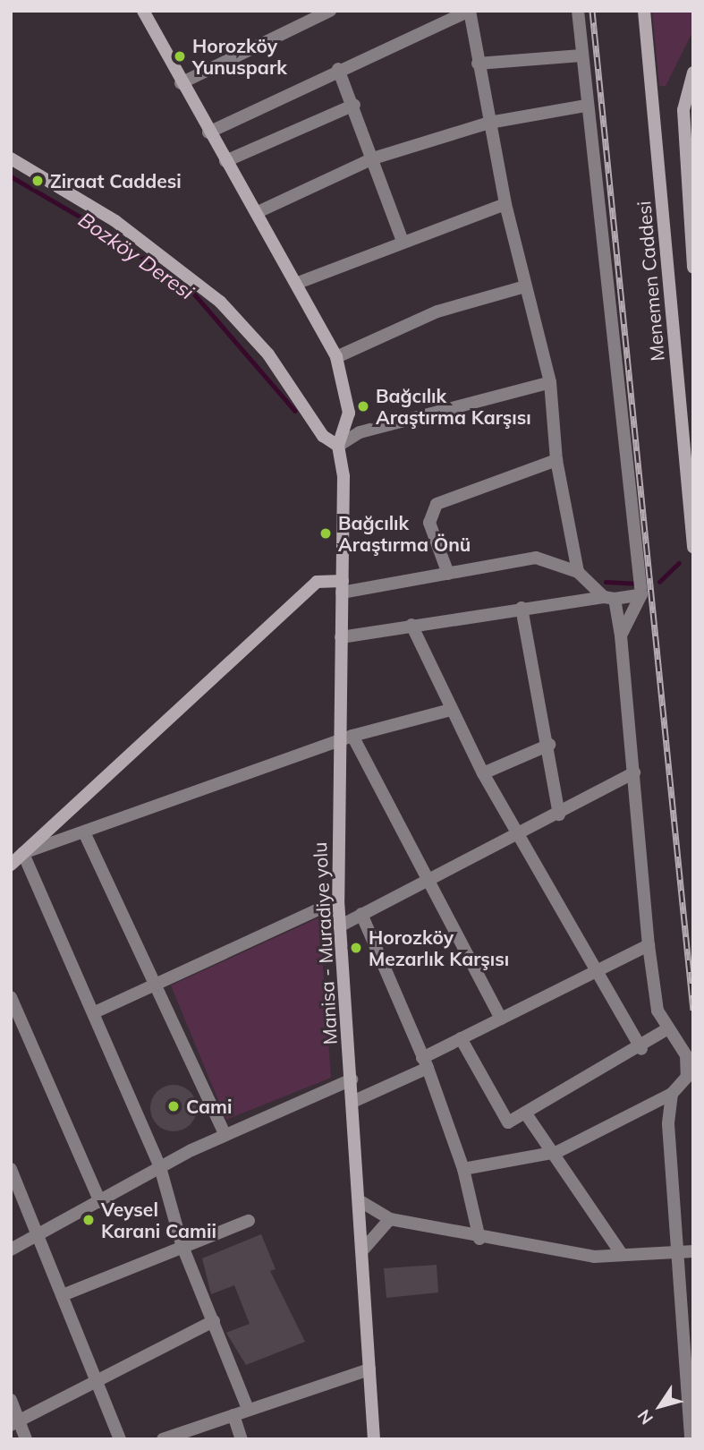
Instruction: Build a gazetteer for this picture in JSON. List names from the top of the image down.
{
  "streets": {
    "main road": ["Menemen Caddesi", "Manisa - Muradiye yolu"]
  },
  "water": ["Bozköy Deresi"],
  "places": [
    "Horozköy Yunuspark",
    "Ziraat Caddesi",
    "Bağcılık Araştırma Karşısı",
    "Bağcılık Araştırma Önü",
    "Horozköy Mezarlık Karşısı",
    "Cami",
    "Veysel Karani Camii"
  ],
  "north": "bottom left"
}
